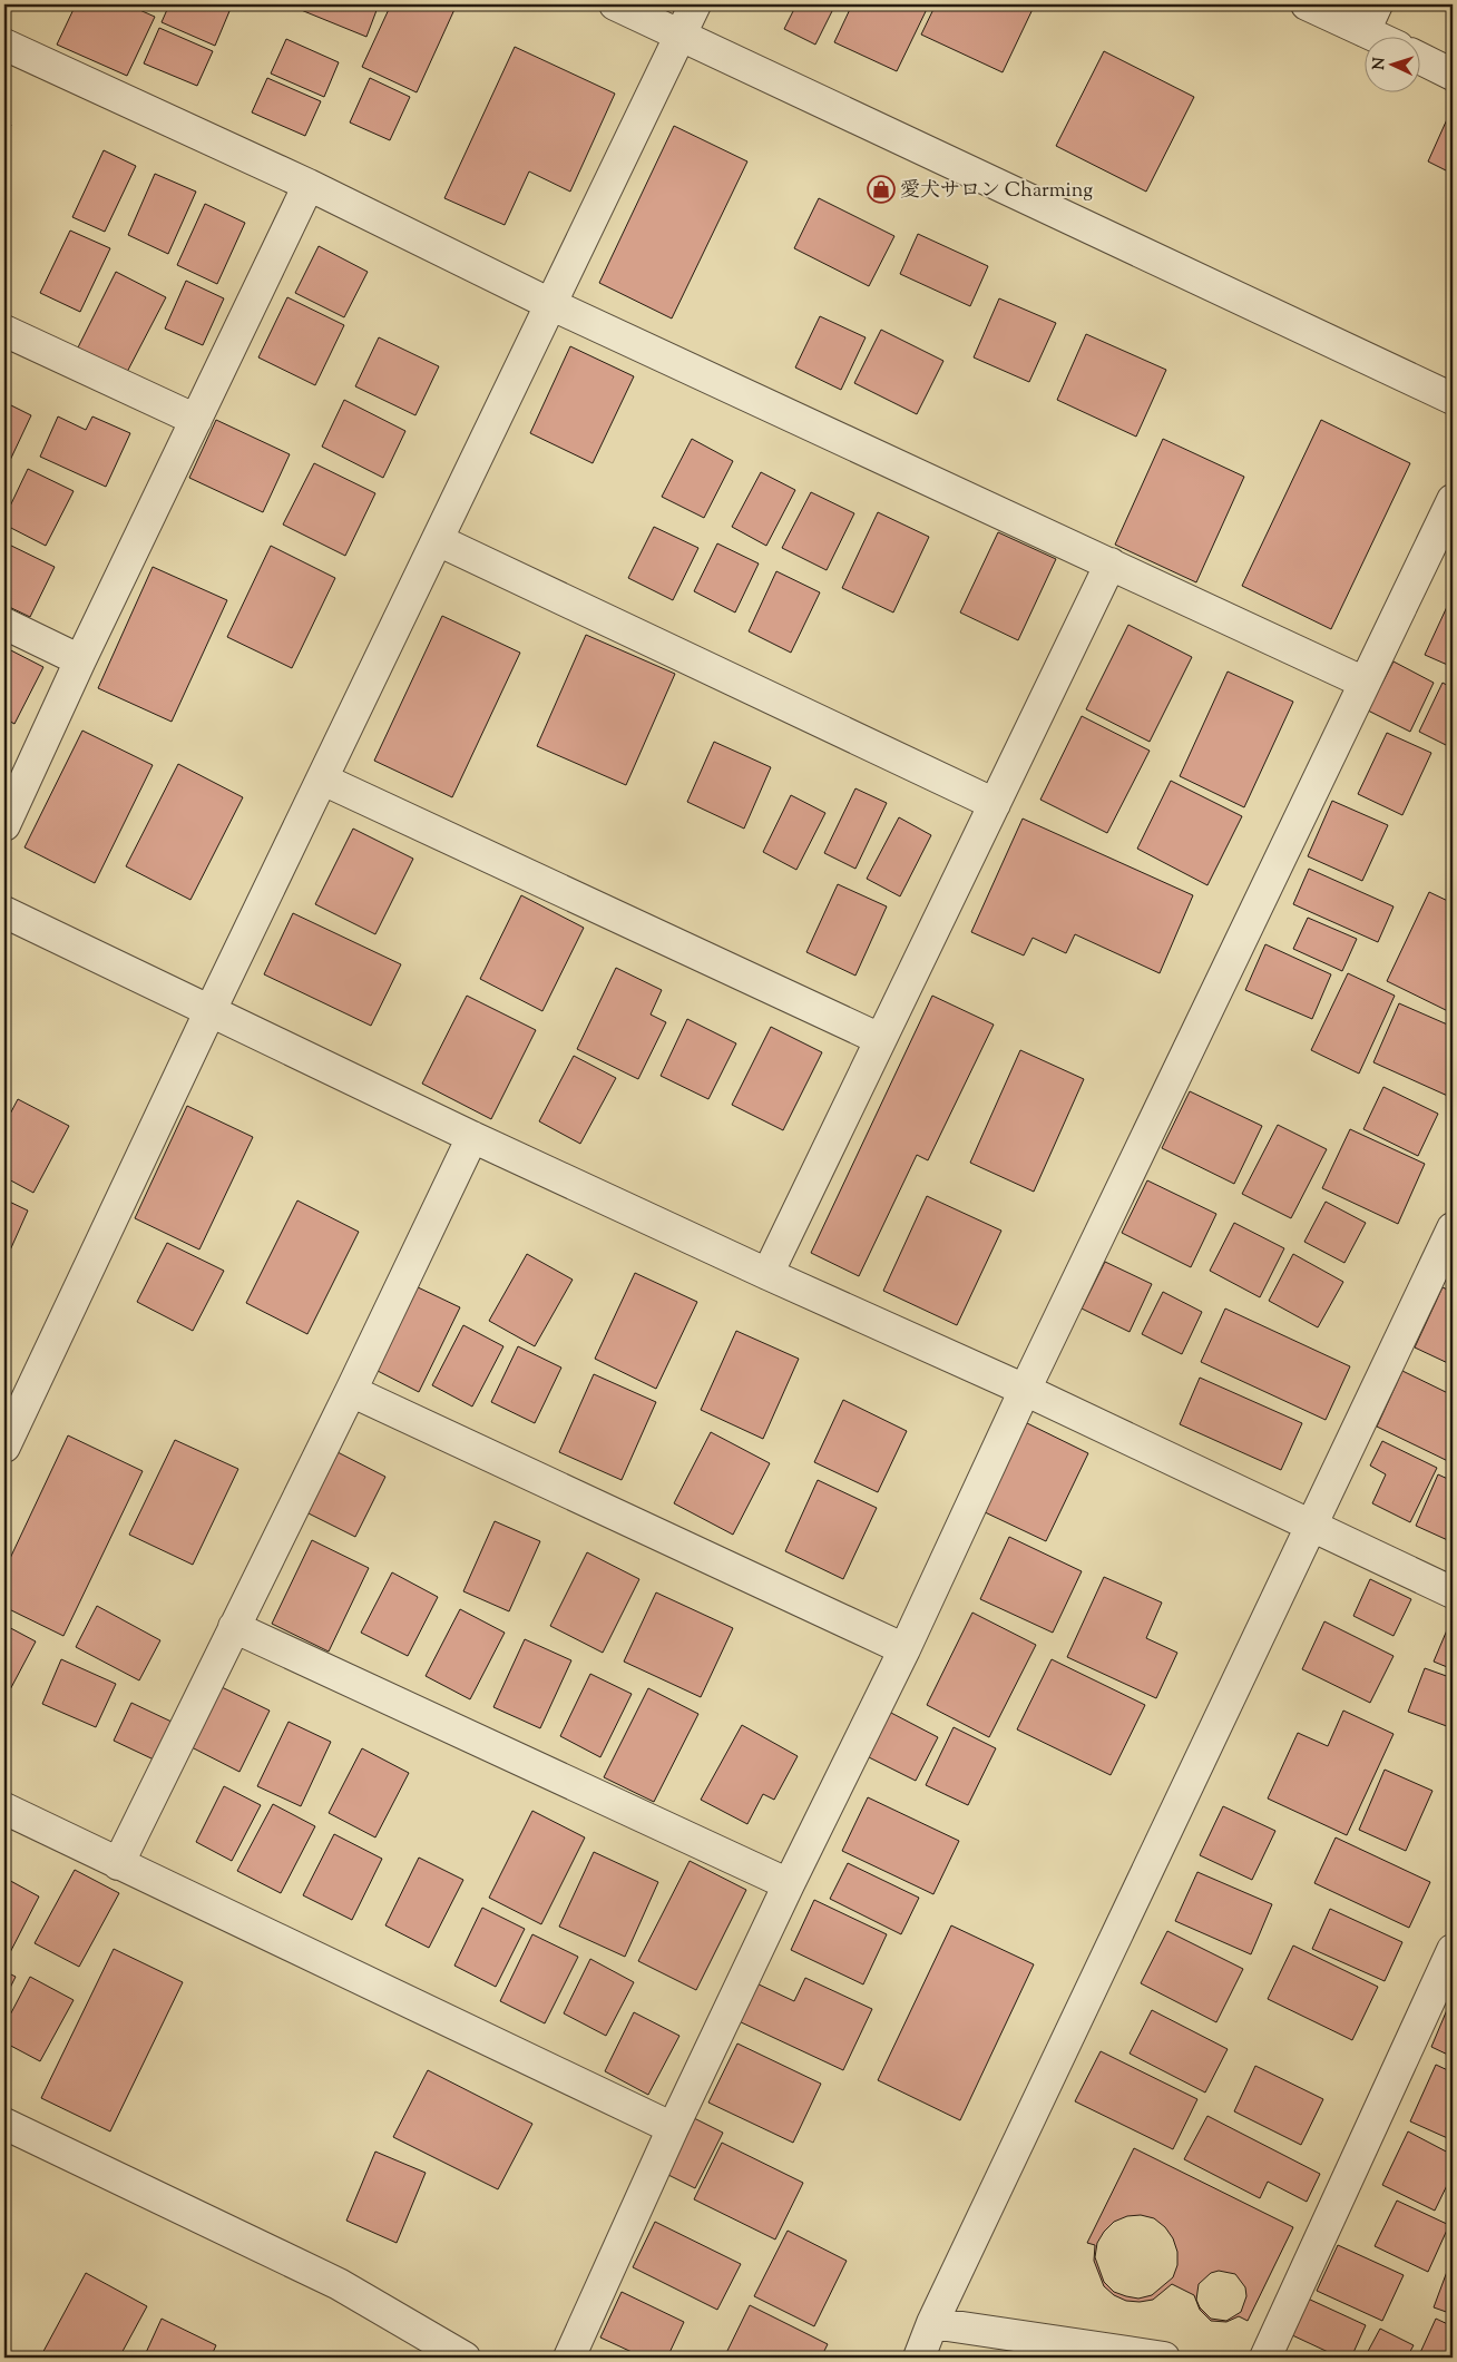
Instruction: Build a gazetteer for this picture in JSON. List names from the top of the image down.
{
  "places": {
    "shop": ["愛犬サロン Charming"]
  },
  "north": "left"
}
